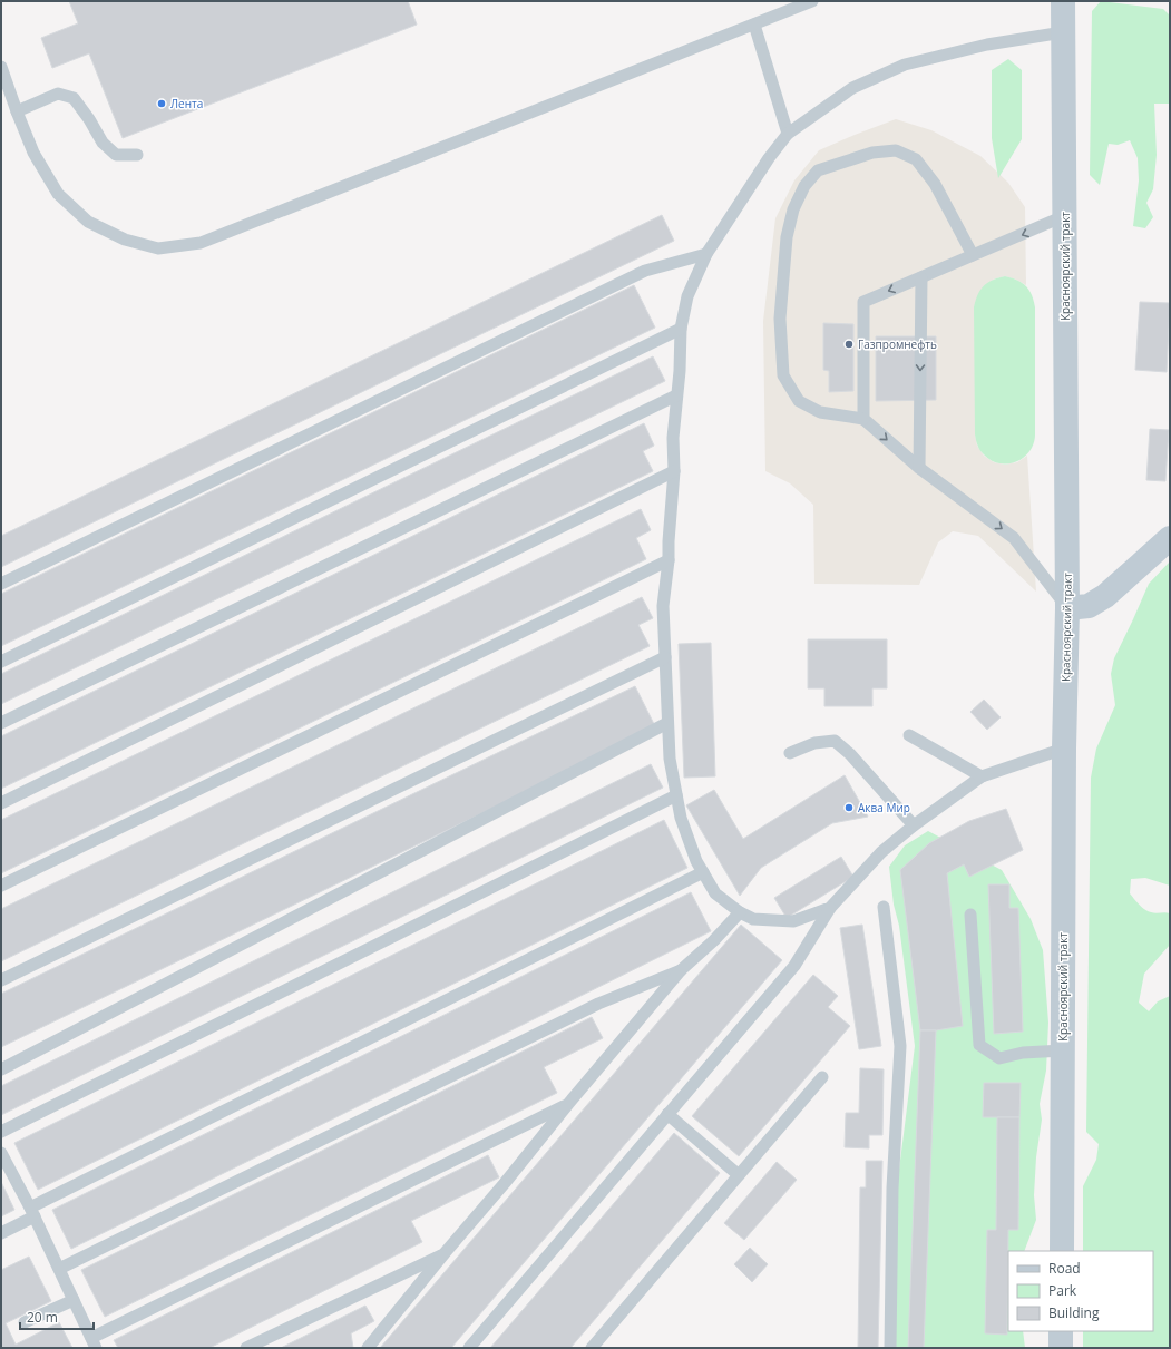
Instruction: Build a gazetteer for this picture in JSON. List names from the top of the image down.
{
  "streets": {
    "main road": ["Красноярский тракт"]
  },
  "places": ["Лента", "Газпромнефть", "Аква Мир"],
  "legend": ["Road", "Park", "Building"],
  "scale_bar": "20 m"
}
